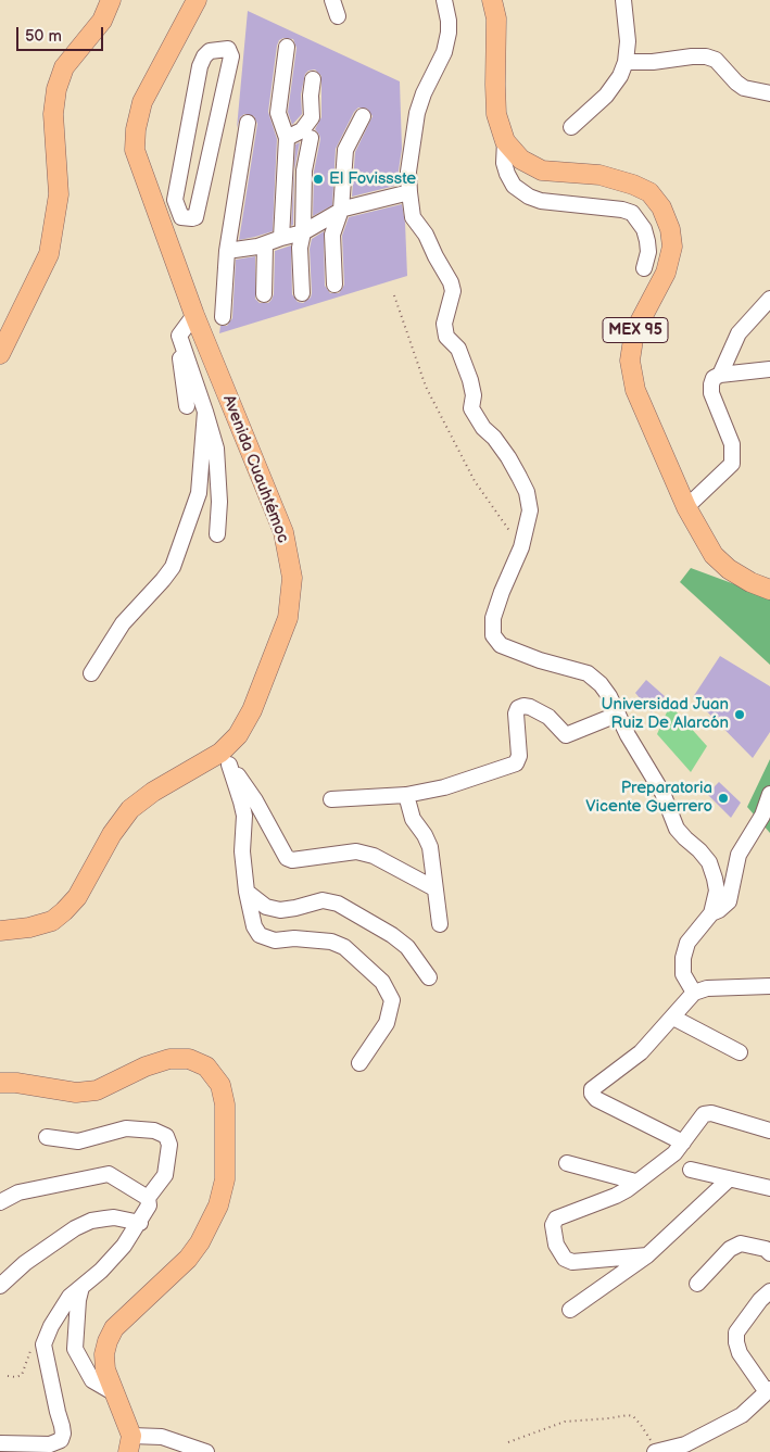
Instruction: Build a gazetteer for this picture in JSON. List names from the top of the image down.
{
  "streets": {
    "main road": ["MEX 95", "Avenida Cuauhtémoc"]
  },
  "places": ["El Fovissste", "Universidad Juan Ruiz De Alarcón", "Preparatoria Vicente Guerrero"],
  "scale_bar": "50 m"
}
